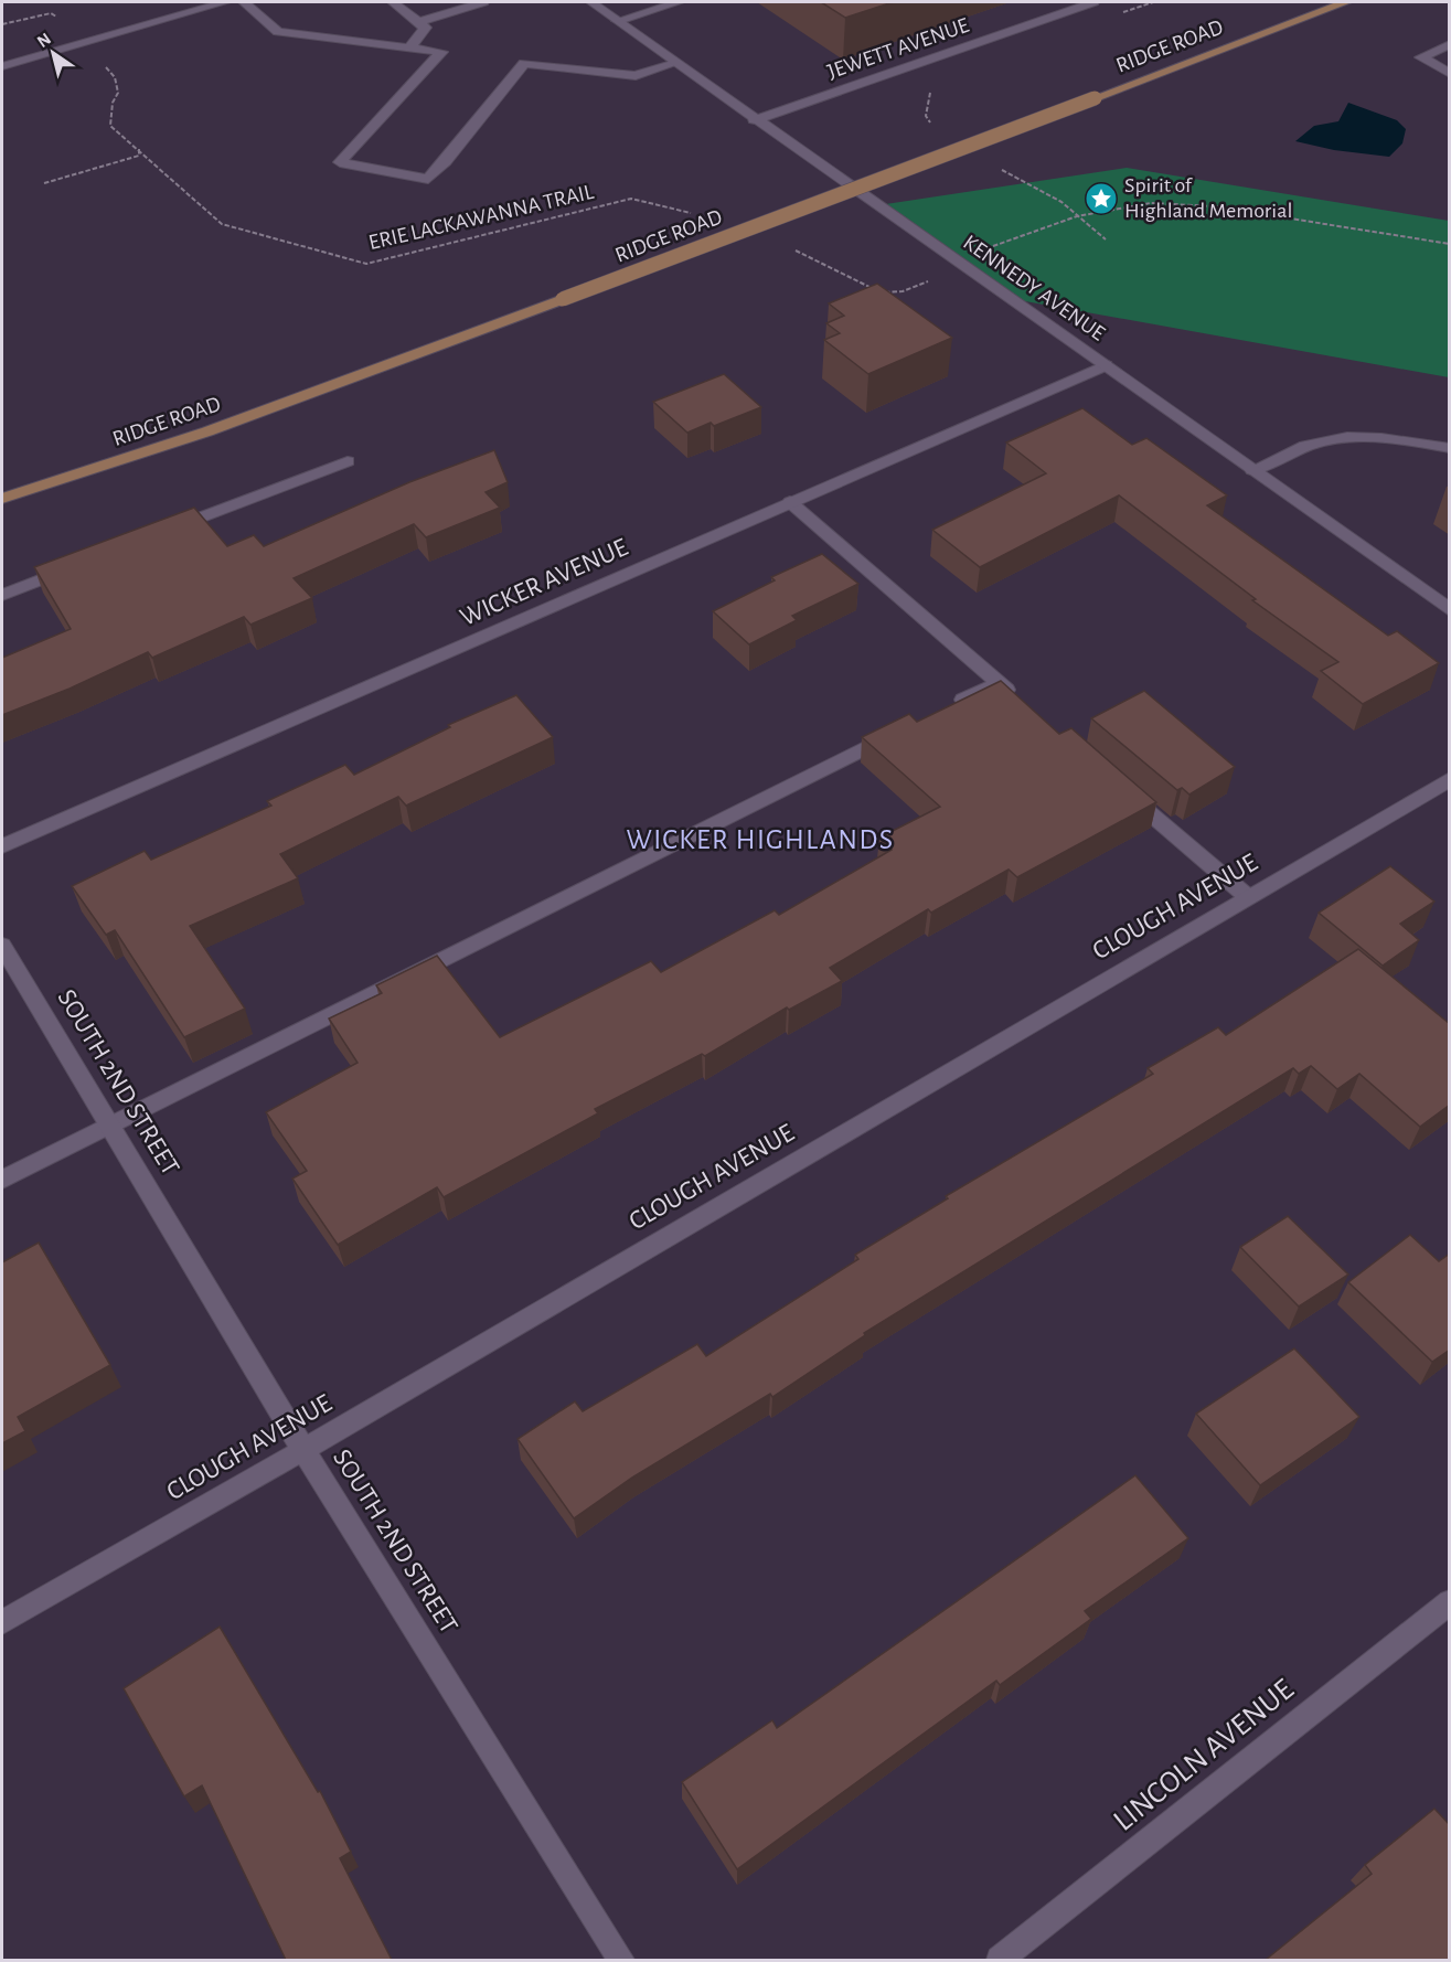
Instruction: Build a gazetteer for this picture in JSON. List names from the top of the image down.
{
  "streets": {
    "main road": ["RIDGE ROAD"],
    "street": [
      "JEWETT AVENUE",
      "KENNEDY AVENUE",
      "WICKER AVENUE",
      "CLOUGH AVENUE",
      "SOUTH 2ND STREET",
      "LINCOLN AVENUE"
    ],
    "path": ["ERIE LACKAWANNA TRAIL"]
  },
  "crossings": [
    ["JEWETT AVENUE", "KENNEDY AVENUE"],
    ["KENNEDY AVENUE", "WICKER AVENUE"],
    ["CLOUGH AVENUE", "SOUTH 2ND STREET"]
  ],
  "districts": ["WICKER HIGHLANDS"],
  "places": {
    "place": ["Spirit of Highland Memorial"]
  },
  "north": "top left"
}
